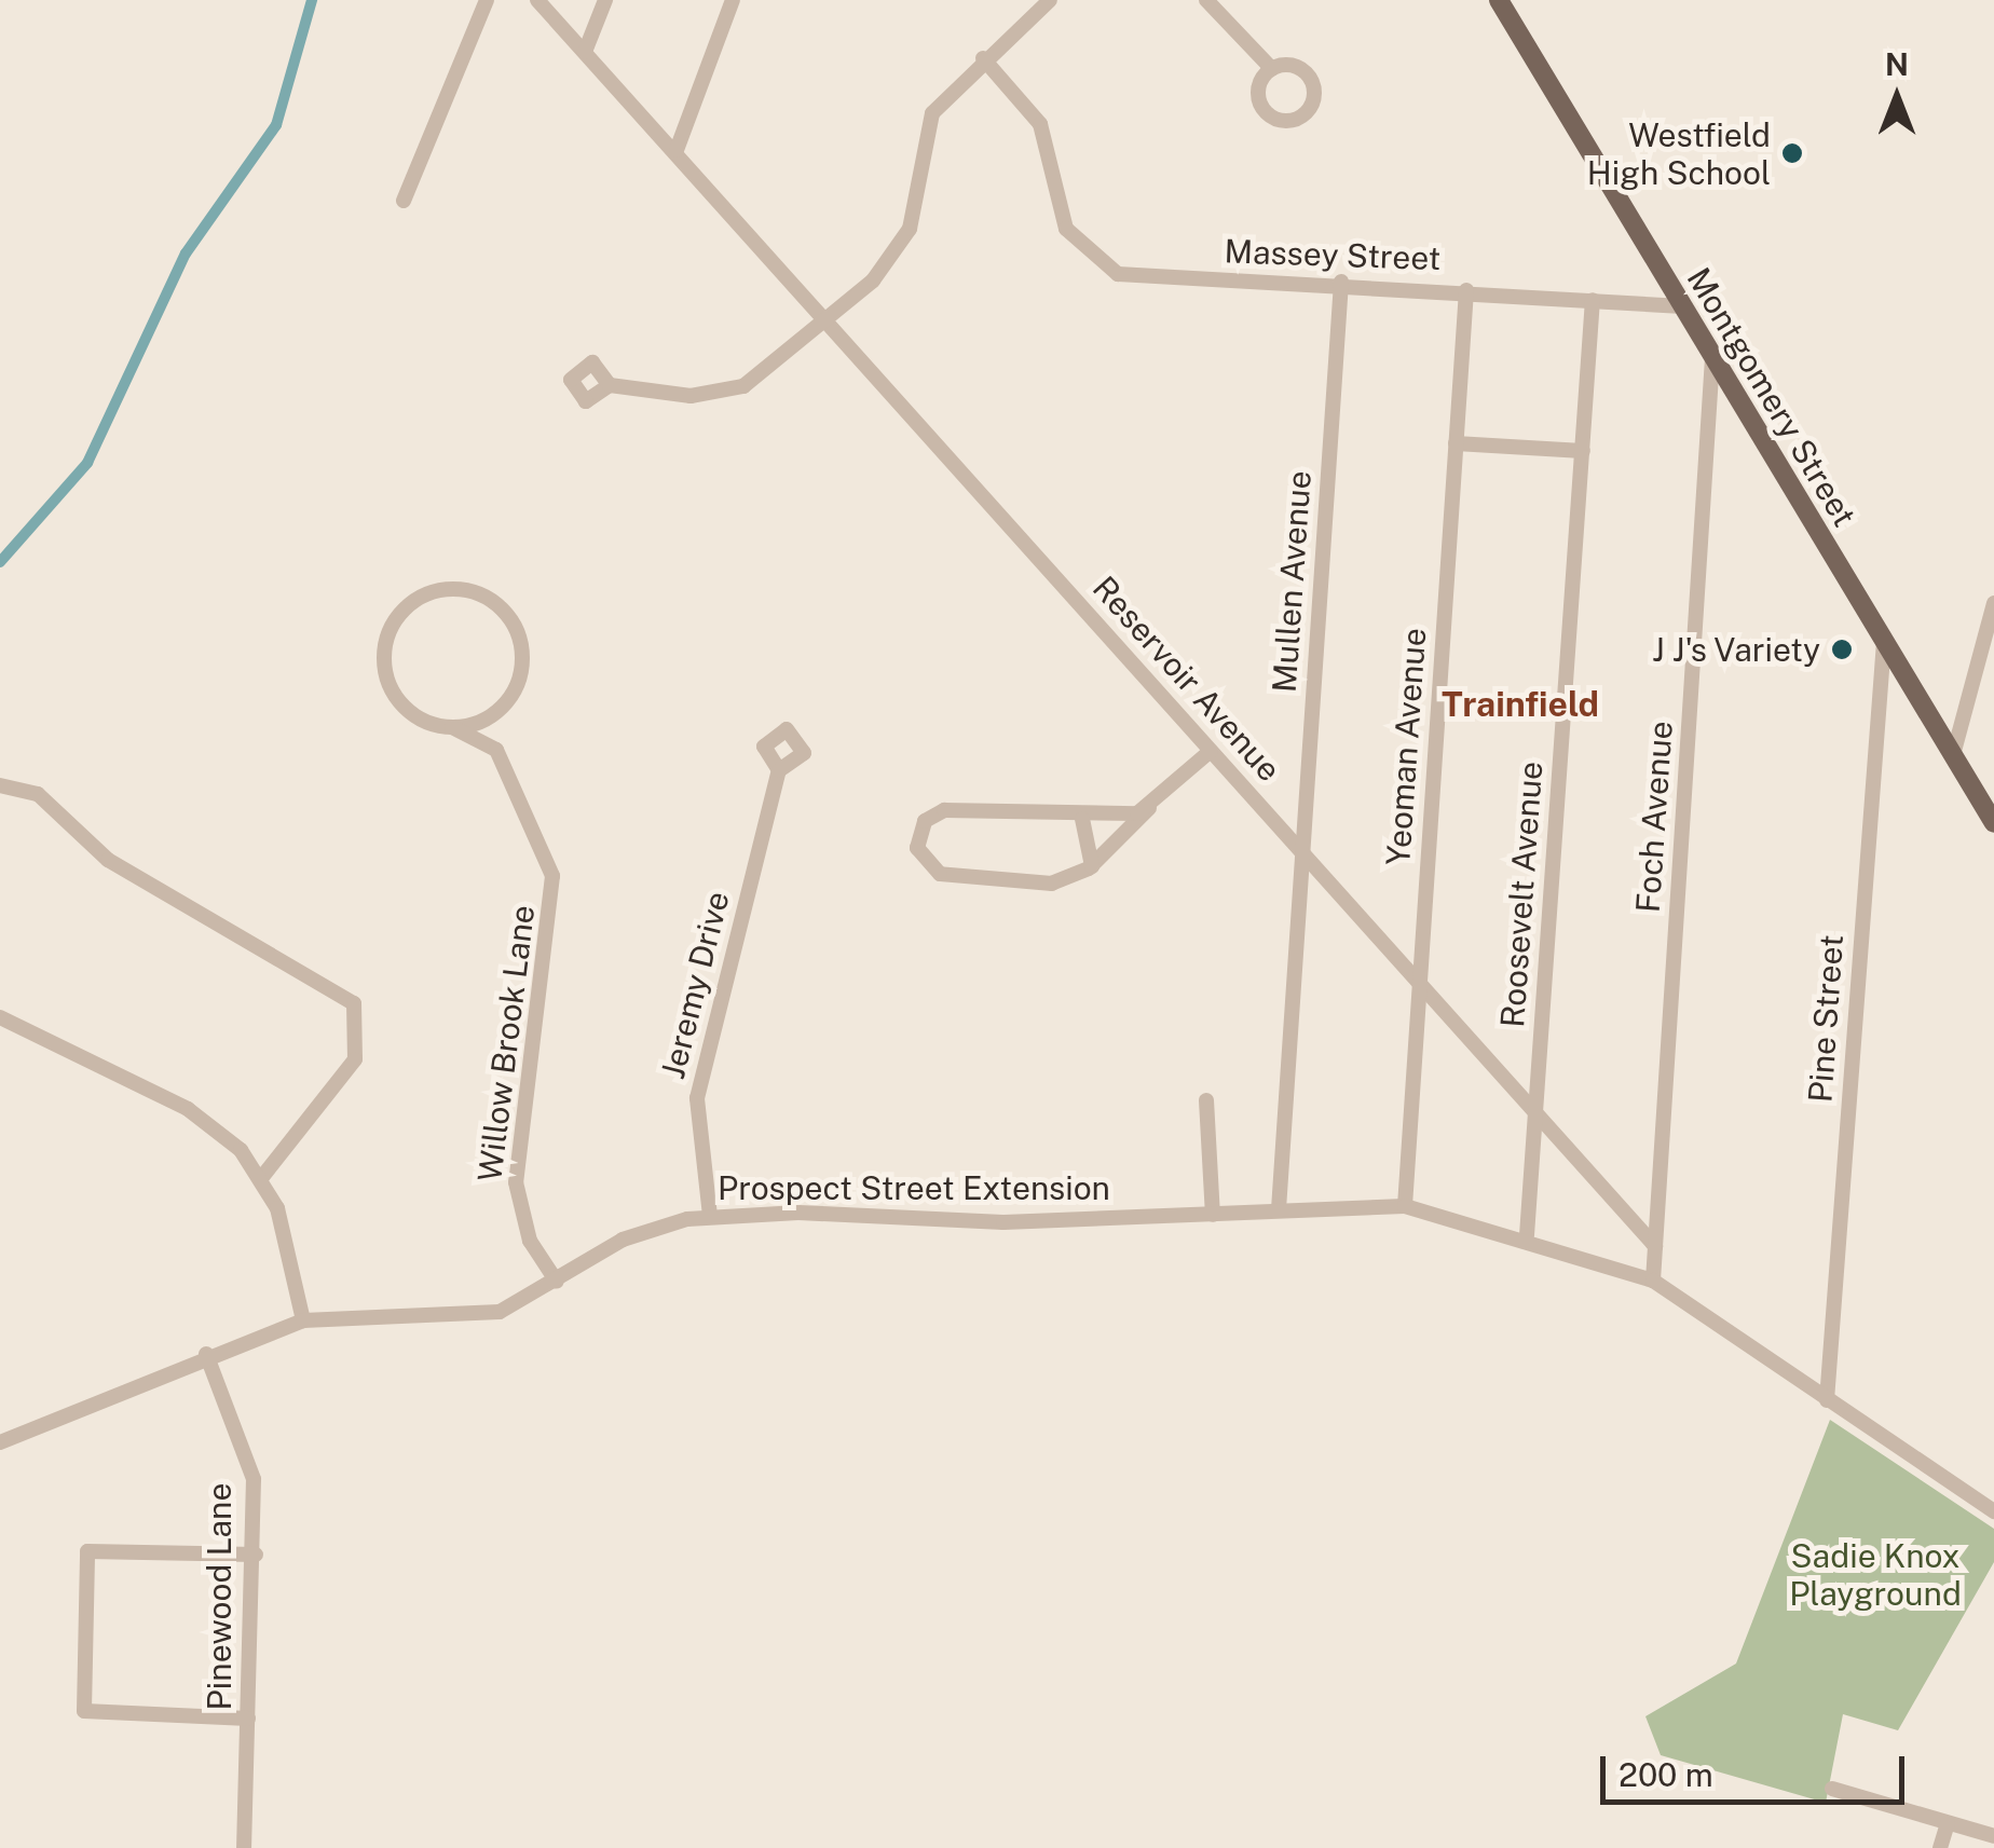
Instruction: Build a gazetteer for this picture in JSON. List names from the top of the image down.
{
  "streets": {
    "main road": ["Montgomery Street"],
    "street": [
      "Massey Street",
      "Mullen Avenue",
      "Reservoir Avenue",
      "Yeoman Avenue",
      "Foch Avenue",
      "Roosevelt Avenue",
      "Jeremy Drive",
      "Pine Street",
      "Willow Brook Lane",
      "Prospect Street Extension",
      "Pinewood Lane"
    ]
  },
  "crossings": [
    ["Massey Street", "Montgomery Street"],
    ["Massey Street", "Mullen Avenue"],
    ["Massey Street", "Yeoman Avenue"],
    ["Massey Street", "Roosevelt Avenue"],
    ["Montgomery Street", "Foch Avenue"],
    ["Montgomery Street", "Pine Street"],
    ["Mullen Avenue", "Reservoir Avenue"],
    ["Mullen Avenue", "Prospect Street Extension"],
    ["Reservoir Avenue", "Yeoman Avenue"],
    ["Reservoir Avenue", "Foch Avenue"],
    ["Reservoir Avenue", "Roosevelt Avenue"],
    ["Yeoman Avenue", "Prospect Street Extension"],
    ["Foch Avenue", "Prospect Street Extension"],
    ["Roosevelt Avenue", "Prospect Street Extension"],
    ["Jeremy Drive", "Prospect Street Extension"],
    ["Pine Street", "Prospect Street Extension"],
    ["Willow Brook Lane", "Prospect Street Extension"],
    ["Prospect Street Extension", "Pinewood Lane"]
  ],
  "districts": ["Trainfield"],
  "parks": ["Sadie Knox Playground"],
  "places": ["Westfield High School", "J J's Variety"],
  "scale_bar": "200 m",
  "north": "top"
}
